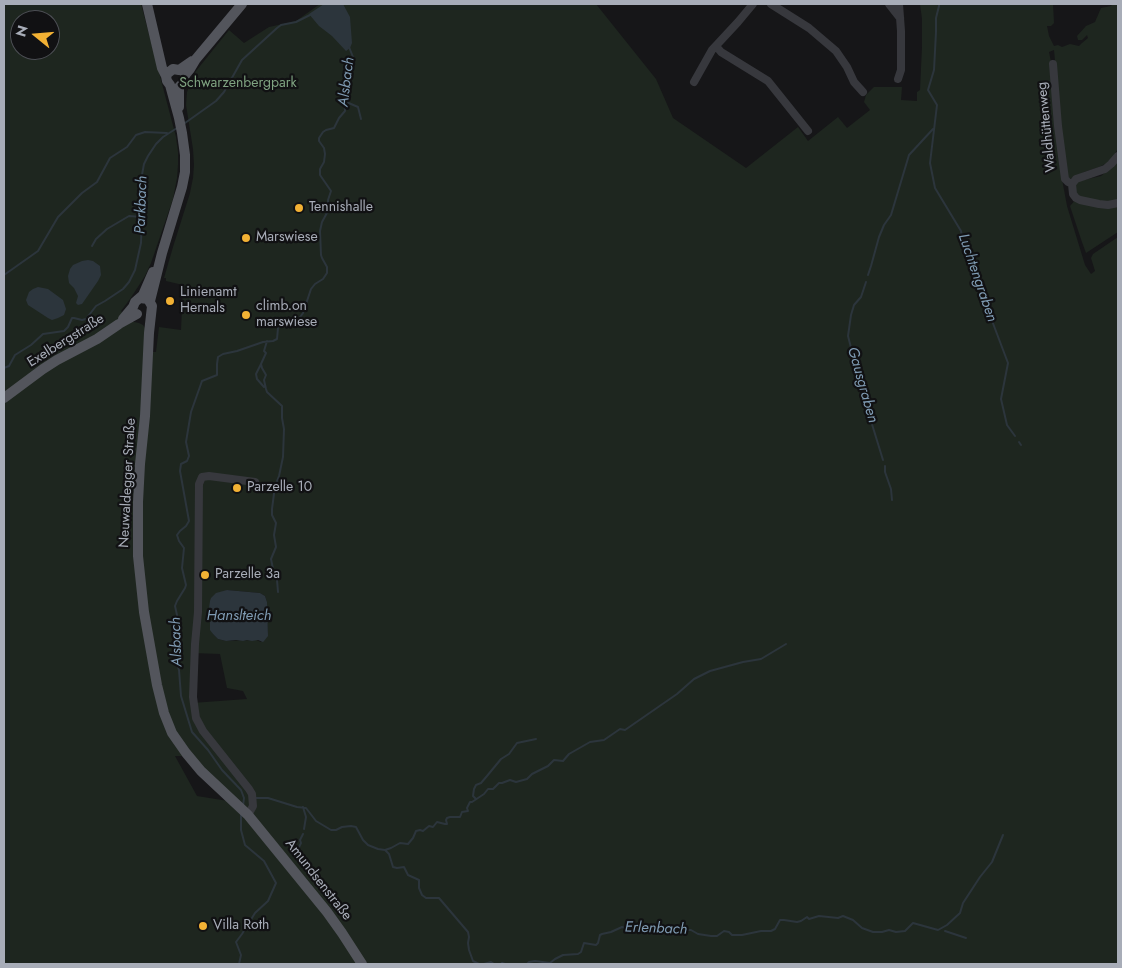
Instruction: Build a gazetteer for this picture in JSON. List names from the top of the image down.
{
  "streets": {
    "main road": ["Exelbergstraße", "Neuwaldegger Straße", "Amundsenstraße"],
    "street": ["Waldhüttenweg"]
  },
  "crossings": [
    ["Exelbergstraße", "Neuwaldegger Straße"],
    ["Neuwaldegger Straße", "Amundsenstraße"]
  ],
  "water": [
    "Alsbach",
    "Parkbach",
    "Luchtengraben",
    "Gausgraben",
    "Hanslteich",
    "Erlenbach"
  ],
  "parks": ["Schwarzenbergpark"],
  "places": [
    "Tennishalle",
    "Marswiese",
    "Linienamt Hernals",
    "climb.on marswiese",
    "Parzelle 10",
    "Parzelle 3a",
    "Villa Roth"
  ],
  "north": "left"
}
